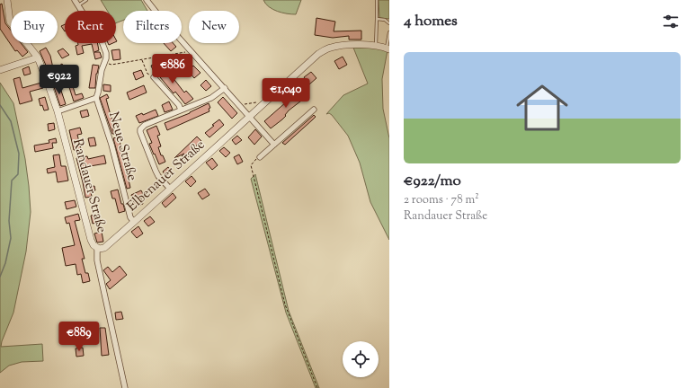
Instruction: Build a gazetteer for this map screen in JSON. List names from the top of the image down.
{
  "streets": {
    "street": ["Neue Straße", "Elbenauer Straße", "Randauer Straße"]
  },
  "crossings": [
    ["Neue Straße", "Elbenauer Straße"],
    ["Neue Straße", "Randauer Straße"],
    ["Elbenauer Straße", "Randauer Straße"]
  ],
  "page": {
    "heading": "4 homes",
    "chip": [
      "Buy",
      "Rent",
      "Filters",
      "New"
    ],
    "list": [
      {
        "name": "€922/mo",
        "note": "2 rooms · 78 m² · Randauer Straße"
      }
    ],
    "price": [
      "€886",
      "€922",
      "€1,040",
      "€889"
    ]
  }
}
